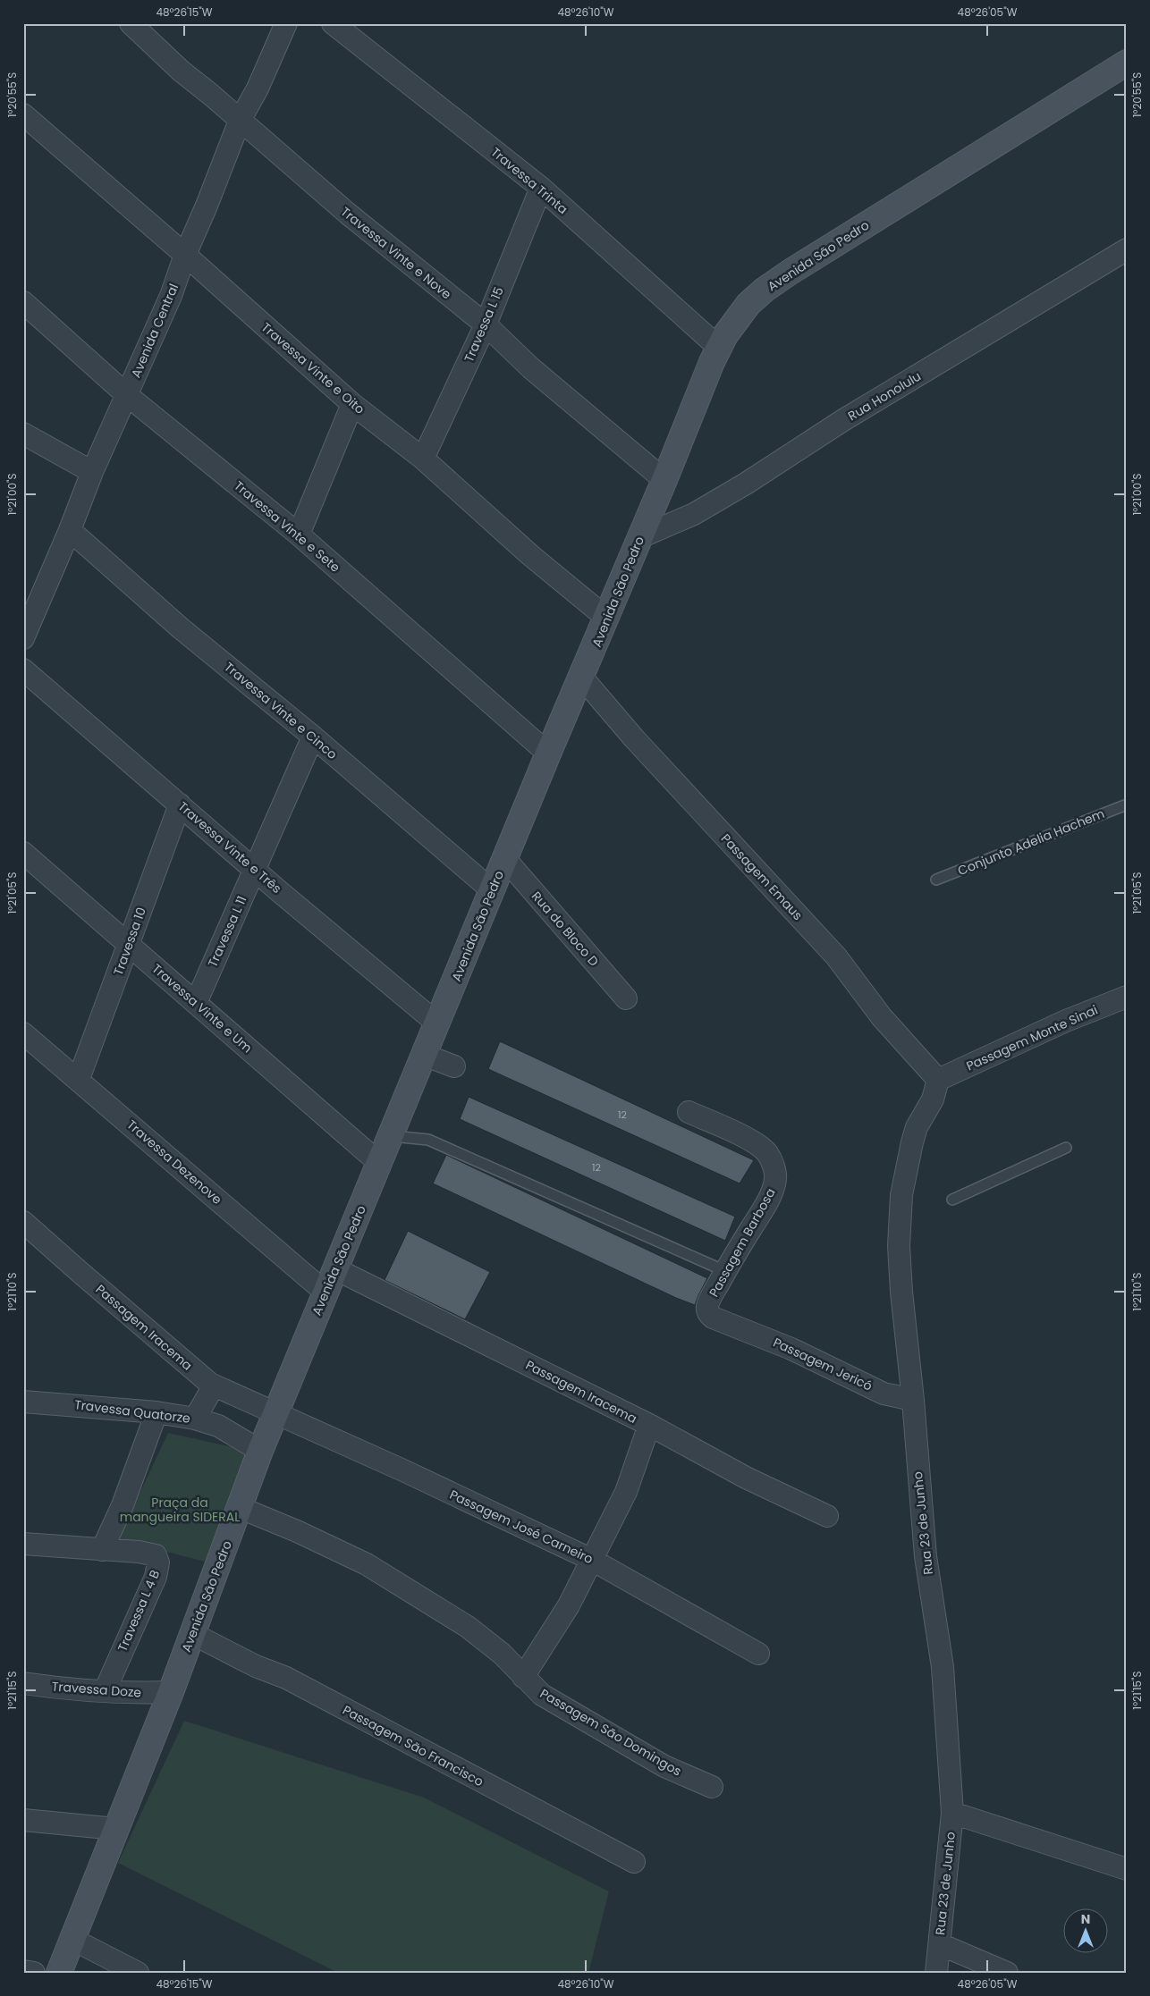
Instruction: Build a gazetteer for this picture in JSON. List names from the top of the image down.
{
  "streets": {
    "main road": ["Avenida São Pedro"],
    "street": [
      "Travessa Trinta",
      "Travessa Vinte e Nove",
      "Travessa L 15",
      "Avenida Central",
      "Travessa Vinte e Oito",
      "Rua Honolulu",
      "Travessa Vinte e Sete",
      "Travessa Vinte e Cinco",
      "Travessa Vinte e Três",
      "Passagem Emaus",
      "Rua do Bloco D",
      "Travessa L 11",
      "Travessa 10",
      "Travessa Vinte e Um",
      "Passagem Monte Sinai",
      "Travessa Dezenove",
      "Passagem Barbosa",
      "Passagem Iracema",
      "Passagem Jericó",
      "Travessa Quatorze",
      "Rua 23 de Junho",
      "Passagem José Carneiro",
      "Travessa L 4 B",
      "Travessa Doze",
      "Passagem São Domingos",
      "Passagem São Francisco"
    ],
    "lane": ["Conjunto Adelia Hachem"]
  },
  "crossings": [
    ["Travessa Trinta", "Avenida São Pedro"],
    ["Travessa Trinta", "Travessa L 15"],
    ["Travessa Vinte e Nove", "Avenida São Pedro"],
    ["Travessa Vinte e Nove", "Travessa L 15"],
    ["Travessa Vinte e Nove", "Avenida Central"],
    ["Avenida São Pedro", "Travessa Vinte e Oito"],
    ["Avenida São Pedro", "Rua Honolulu"],
    ["Avenida São Pedro", "Travessa Vinte e Sete"],
    ["Avenida São Pedro", "Travessa Vinte e Cinco"],
    ["Avenida São Pedro", "Travessa Vinte e Três"],
    ["Avenida São Pedro", "Passagem Emaus"],
    ["Avenida São Pedro", "Rua do Bloco D"],
    ["Avenida São Pedro", "Travessa Vinte e Um"],
    ["Avenida São Pedro", "Travessa Dezenove"],
    ["Avenida São Pedro", "Passagem Iracema"],
    ["Avenida São Pedro", "Travessa Quatorze"],
    ["Avenida São Pedro", "Passagem José Carneiro"],
    ["Avenida São Pedro", "Travessa Doze"],
    ["Avenida São Pedro", "Passagem São Domingos"],
    ["Avenida São Pedro", "Passagem São Francisco"],
    ["Travessa L 15", "Travessa Vinte e Oito"],
    ["Avenida Central", "Travessa Vinte e Oito"],
    ["Avenida Central", "Travessa Vinte e Sete"],
    ["Avenida Central", "Travessa Vinte e Cinco"],
    ["Travessa Vinte e Cinco", "Travessa L 11"],
    ["Travessa Vinte e Três", "Travessa L 11"],
    ["Travessa Vinte e Três", "Travessa 10"],
    ["Passagem Emaus", "Passagem Monte Sinai"],
    ["Passagem Emaus", "Rua 23 de Junho"],
    ["Travessa L 11", "Travessa Vinte e Um"],
    ["Travessa 10", "Travessa Vinte e Um"],
    ["Travessa 10", "Travessa Dezenove"],
    ["Passagem Monte Sinai", "Rua 23 de Junho"],
    ["Passagem Barbosa", "Passagem Jericó"],
    ["Passagem Iracema", "Passagem José Carneiro"],
    ["Passagem Jericó", "Rua 23 de Junho"],
    ["Travessa L 4 B", "Travessa Doze"]
  ],
  "parks": ["Praça da mangueira SIDERAL"],
  "house_numbers": ["12", "12"],
  "north": "top",
  "coordinates": [
    "48°26'15\"W",
    "48°26'10\"W",
    "48°26'05\"W",
    "1°20'55\"S",
    "1°21'00\"S",
    "1°21'05\"S",
    "1°21'10\"S",
    "1°21'15\"S"
  ]
}
